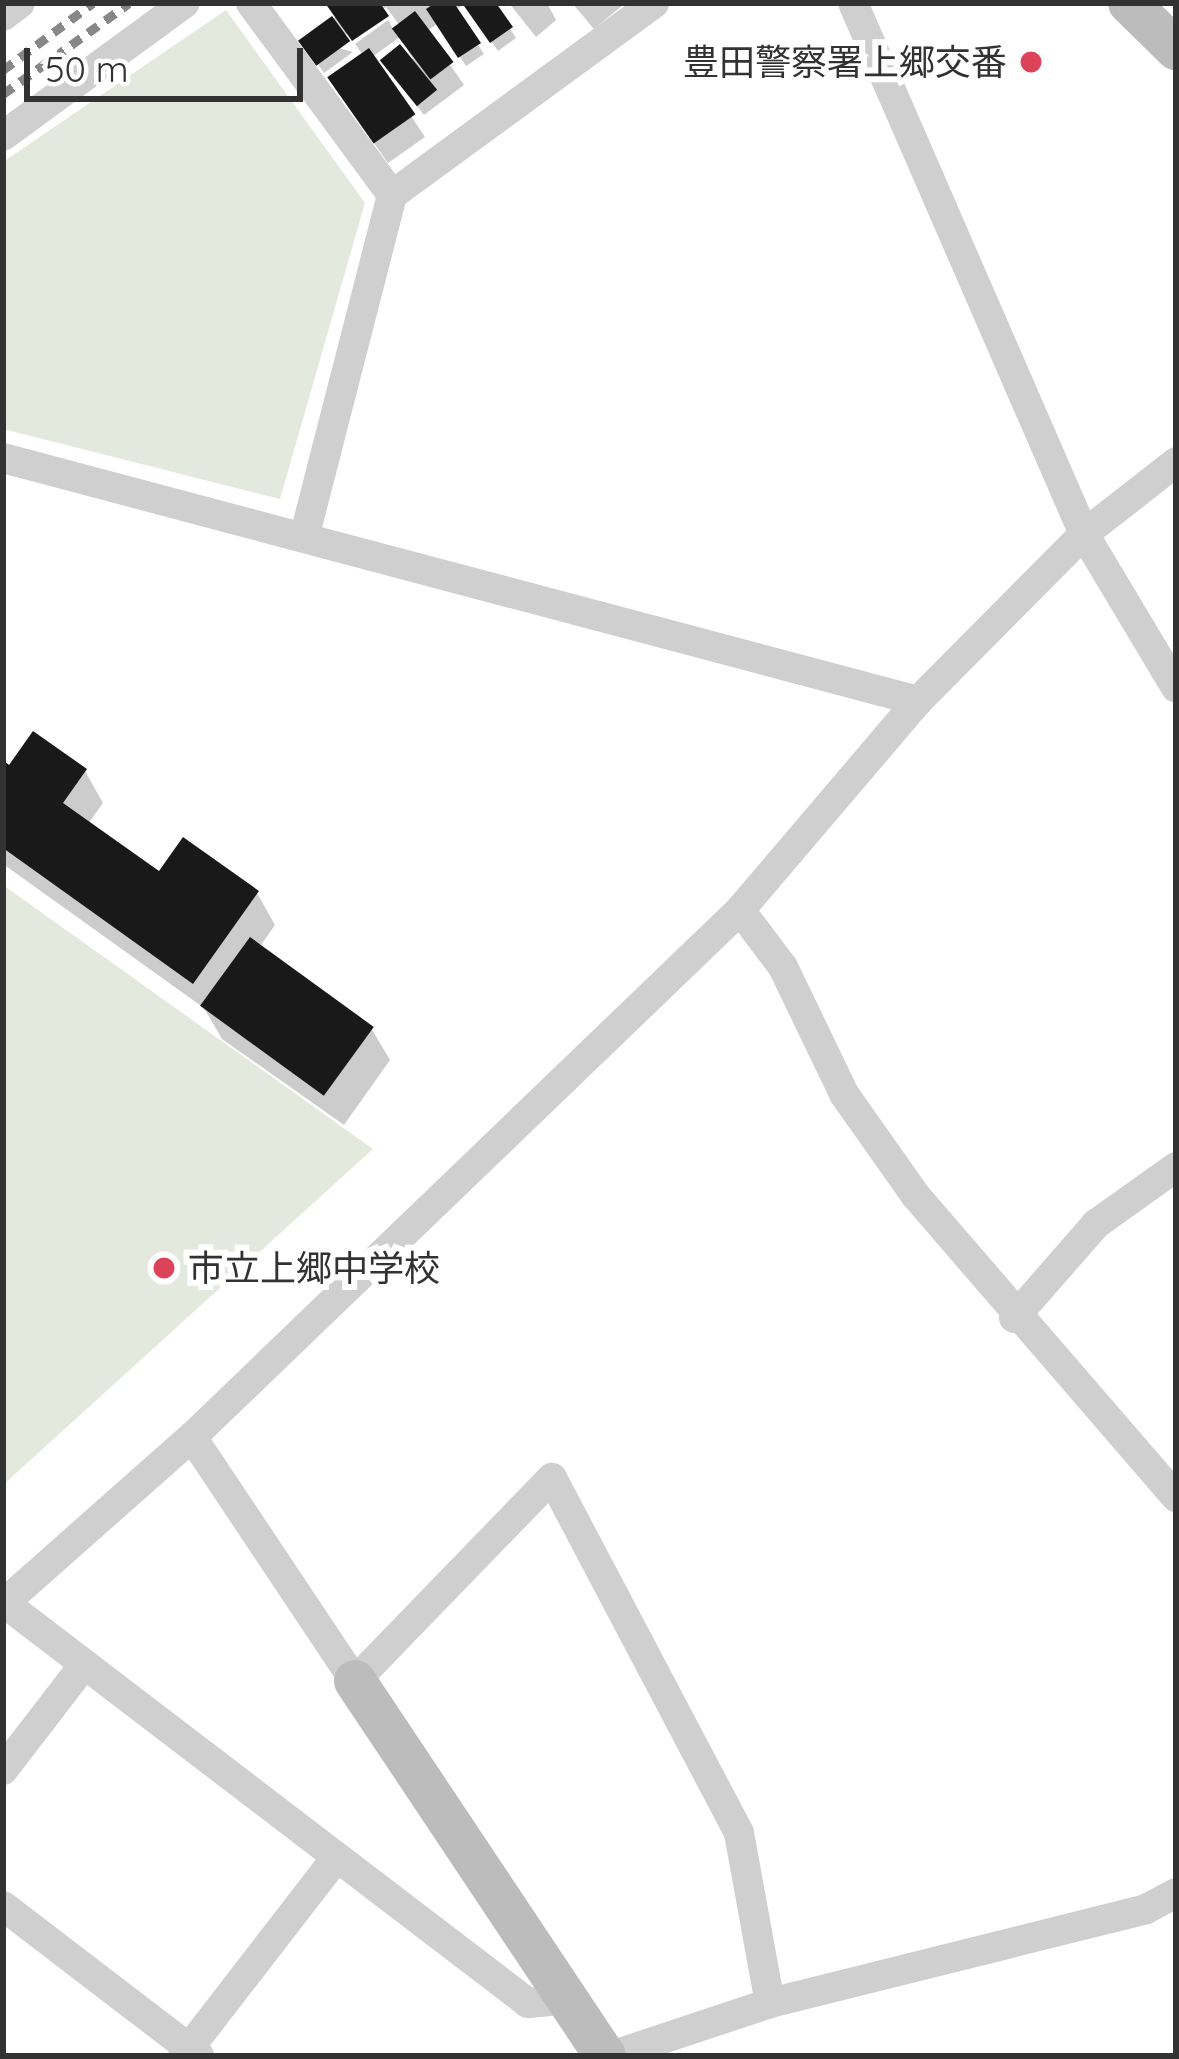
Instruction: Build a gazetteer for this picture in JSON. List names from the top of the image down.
{
  "places": ["豊田警察署上郷交番", "市立上郷中学校"],
  "scale_bar": "50 m"
}
